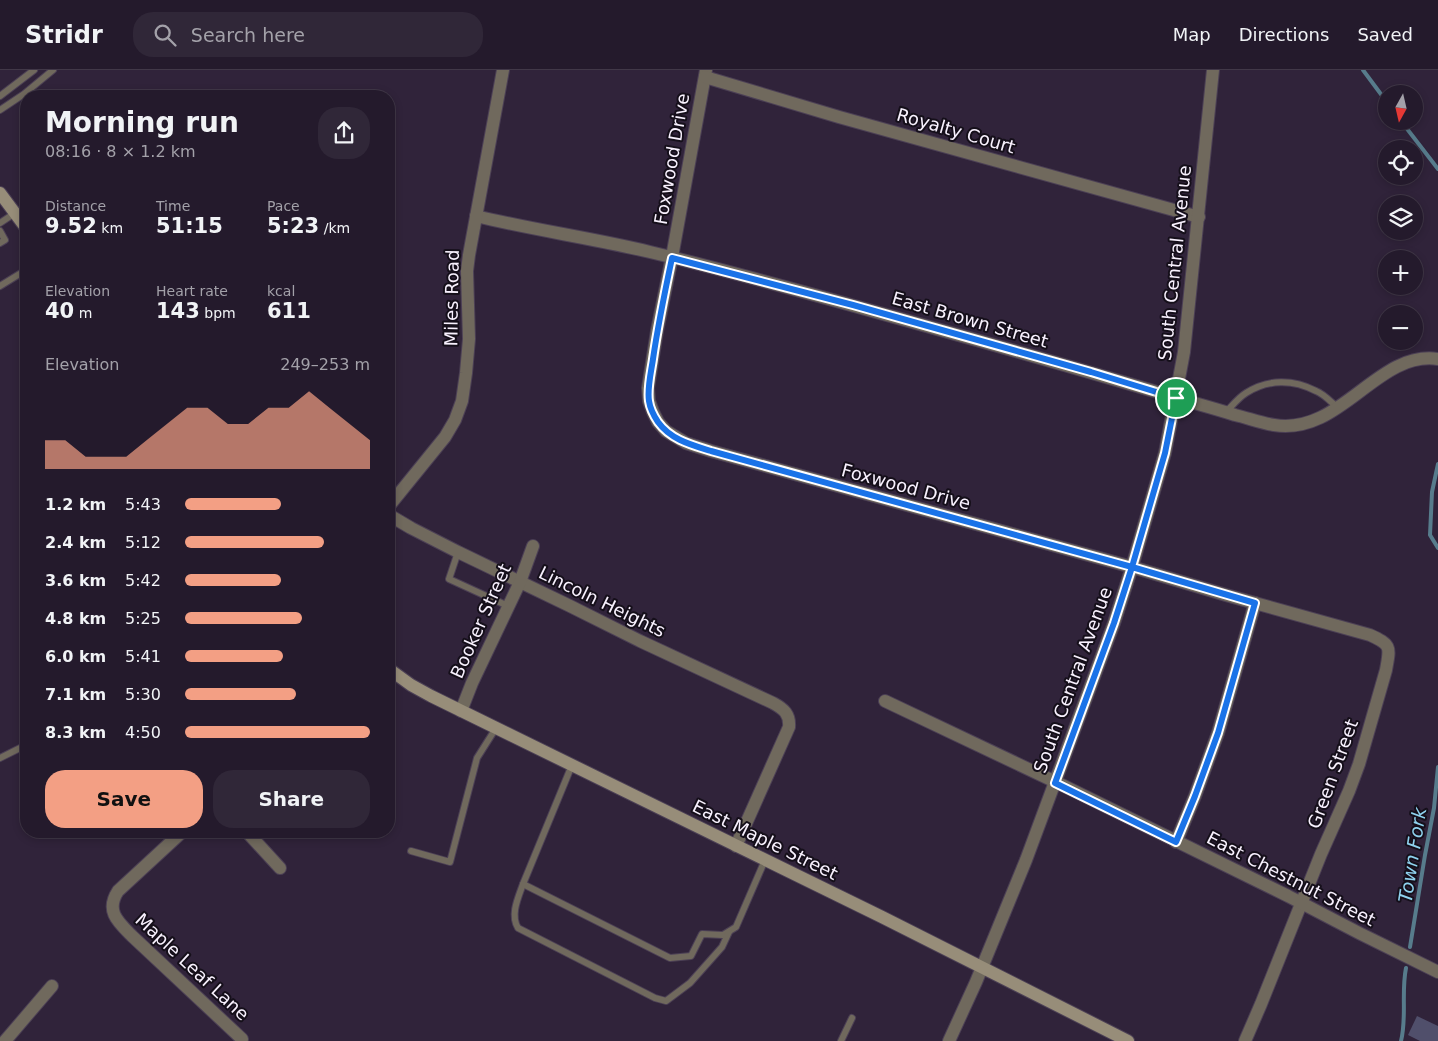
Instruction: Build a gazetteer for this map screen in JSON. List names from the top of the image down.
{
  "streets": {
    "main road": ["East Maple Street"],
    "street": [
      "Royalty Court",
      "Foxwood Drive",
      "South Central Avenue",
      "Miles Road",
      "East Brown Street",
      "Lincoln Heights",
      "Booker Street",
      "Green Street",
      "East Chestnut Street",
      "Maple Leaf Lane"
    ]
  },
  "crossings": [
    ["Royalty Court", "Foxwood Drive"],
    ["Royalty Court", "South Central Avenue"],
    ["Foxwood Drive", "South Central Avenue"],
    ["Foxwood Drive", "East Brown Street"],
    ["Foxwood Drive", "Green Street"],
    ["South Central Avenue", "East Brown Street"],
    ["South Central Avenue", "East Maple Street"],
    ["South Central Avenue", "East Chestnut Street"],
    ["Miles Road", "East Brown Street"],
    ["Lincoln Heights", "Booker Street"],
    ["Lincoln Heights", "East Maple Street"],
    ["Booker Street", "East Maple Street"],
    ["Green Street", "East Chestnut Street"]
  ],
  "water": ["Town Fork"],
  "north": "bottom",
  "page": {
    "header": "Stridr",
    "search": "Search here",
    "nav": ["Map", "Directions", "Saved"],
    "map_buttons": ["+", "−"],
    "heading": ["Morning run", "08:16 · 8 × 1.2 km"],
    "stats": [
      ["Distance", "9.52 km"],
      ["Time", "51:15"],
      ["Pace", "5:23 /km"],
      ["Elevation", "40 m"],
      ["Heart rate", "143 bpm"],
      ["kcal", "611"]
    ],
    "chart": ["Elevation", "249–253 m"],
    "list": [
      {
        "name": "1.2 km",
        "note": "5:43"
      },
      {
        "name": "2.4 km",
        "note": "5:12"
      },
      {
        "name": "3.6 km",
        "note": "5:42"
      },
      {
        "name": "4.8 km",
        "note": "5:25"
      },
      {
        "name": "6.0 km",
        "note": "5:41"
      },
      {
        "name": "7.1 km",
        "note": "5:30"
      },
      {
        "name": "8.3 km",
        "note": "4:50"
      }
    ],
    "buttons": ["Save", "Share"]
  }
}
